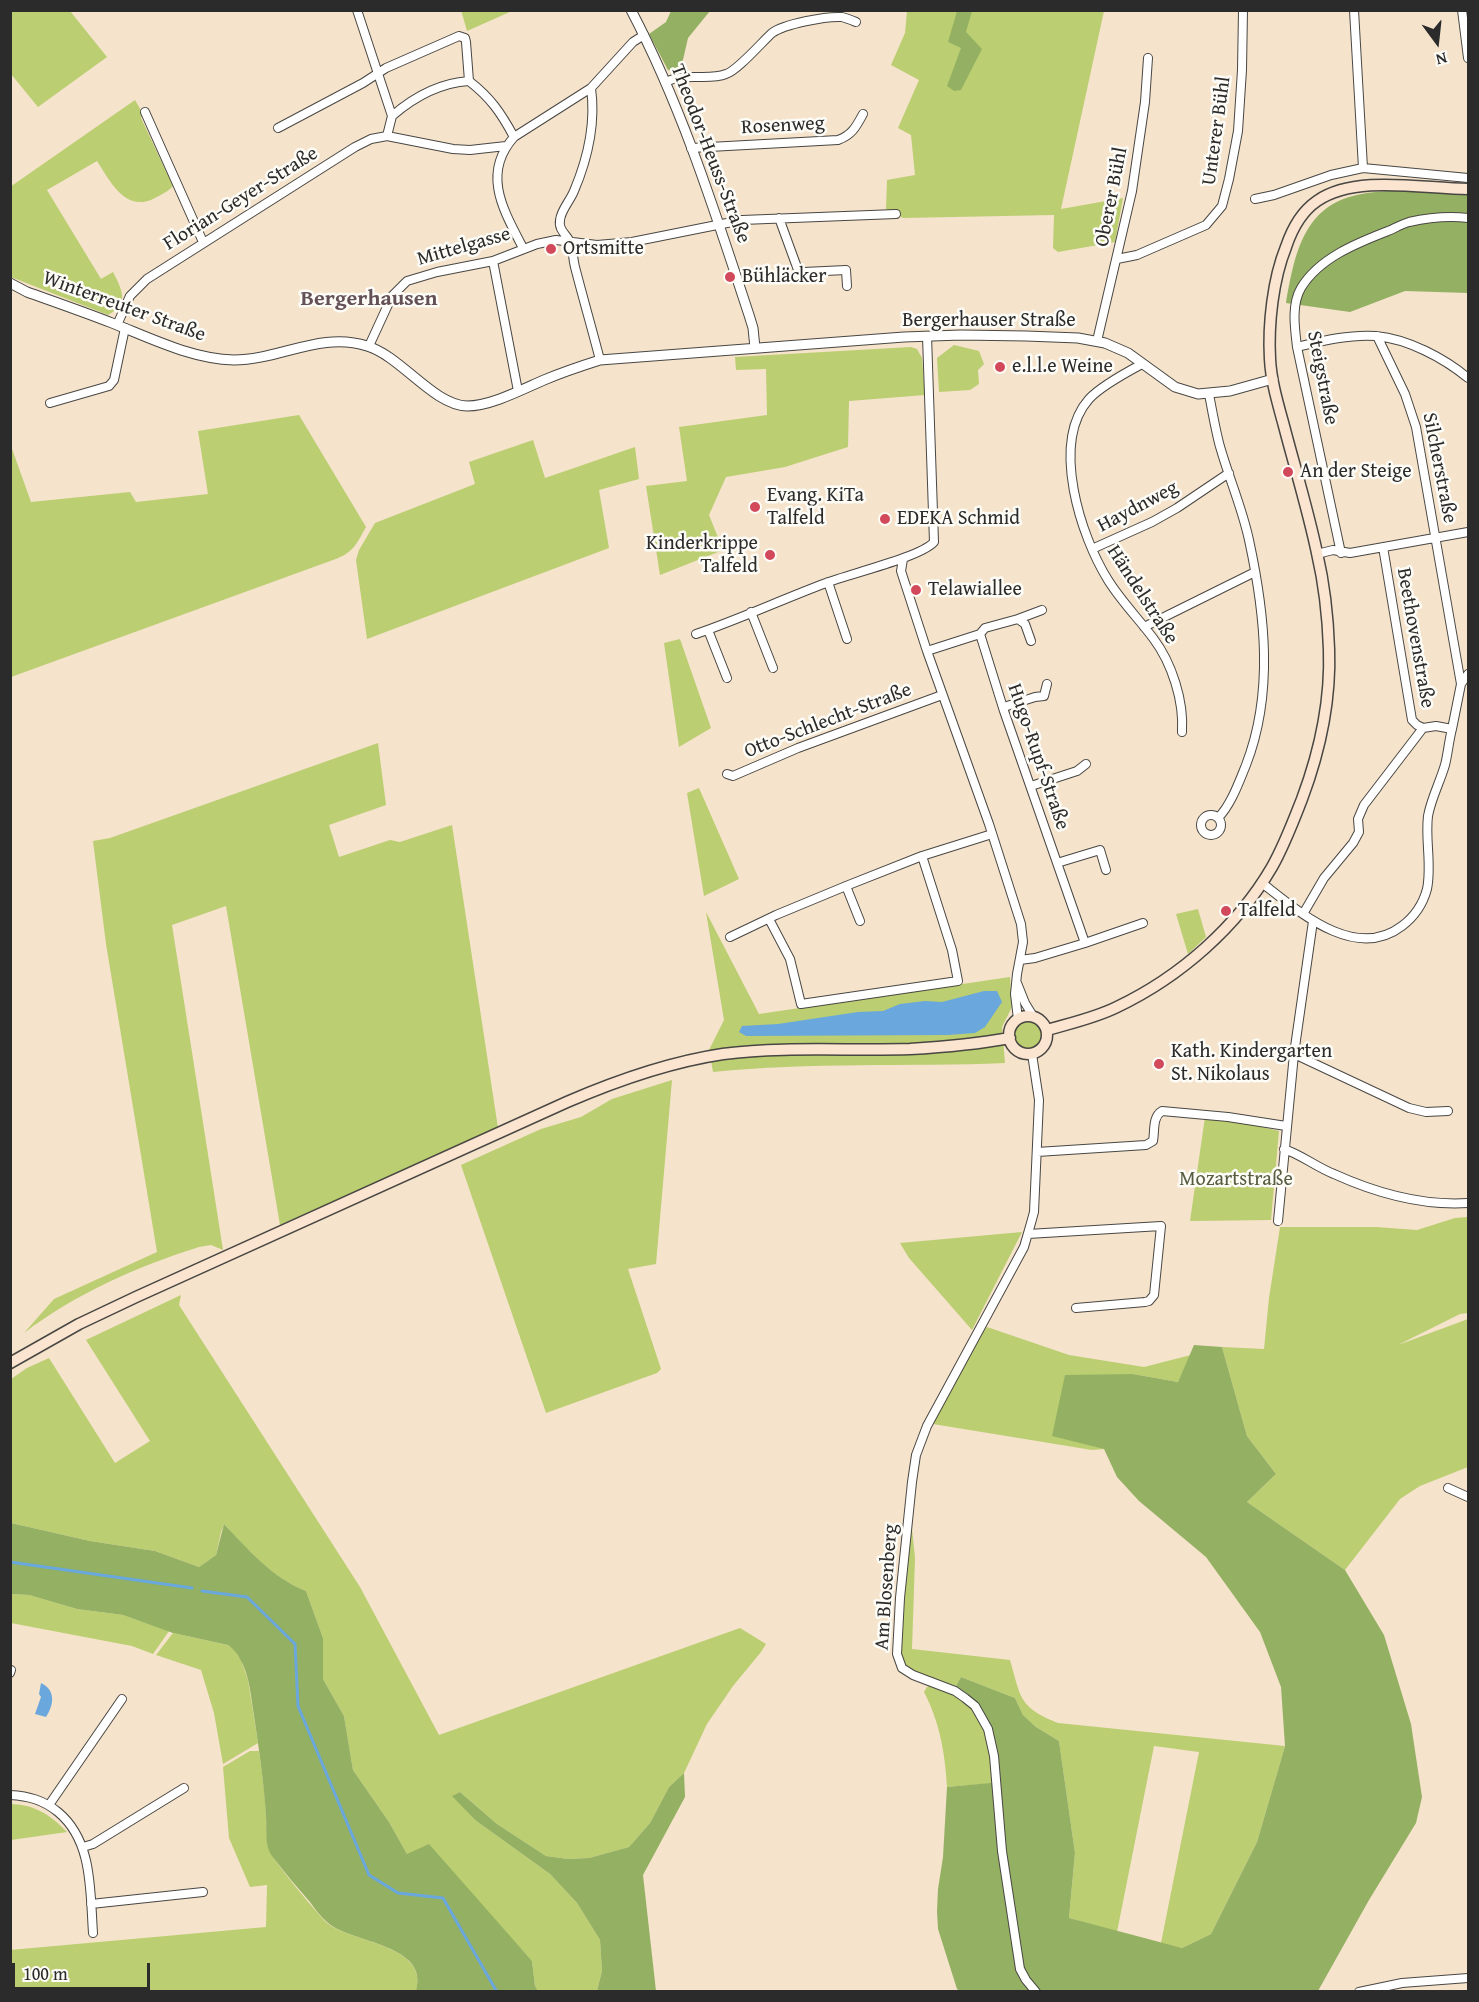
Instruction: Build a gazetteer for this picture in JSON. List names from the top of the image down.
{
  "streets": {
    "street": [
      "Rosenweg",
      "Unterer Bühl",
      "Theodor-Heuss-Straße",
      "Oberer Bühl",
      "Florian-Geyer-Straße",
      "Mittelgasse",
      "Winterreuter Straße",
      "Bergerhauser Straße",
      "Steigstraße",
      "Silcherstraße",
      "Haydnweg",
      "Händelstraße",
      "Beethovenstraße",
      "Otto-Schlecht-Straße",
      "Hugo-Rupf-Straße",
      "Am Blosenberg"
    ]
  },
  "crossings": [
    ["Rosenweg", "Theodor-Heuss-Straße"],
    ["Unterer Bühl", "Oberer Bühl"],
    ["Theodor-Heuss-Straße", "Mittelgasse"],
    ["Theodor-Heuss-Straße", "Bergerhauser Straße"],
    ["Oberer Bühl", "Bergerhauser Straße"],
    ["Florian-Geyer-Straße", "Winterreuter Straße"],
    ["Mittelgasse", "Winterreuter Straße"],
    ["Winterreuter Straße", "Bergerhauser Straße"],
    ["Bergerhauser Straße", "Händelstraße"],
    ["Haydnweg", "Händelstraße"]
  ],
  "districts": ["Bergerhausen"],
  "parks": ["Mozartstraße"],
  "places": [
    "Ortsmitte",
    "Bühläcker",
    "e.l.l.e Weine",
    "An der Steige",
    "Evang. KiTa Talfeld",
    "EDEKA Schmid",
    "Kinderkrippe Talfeld",
    "Telawiallee",
    "Talfeld",
    "Kath. Kindergarten St. Nikolaus"
  ],
  "scale_bar": "100 m",
  "north": "bottom"
}
